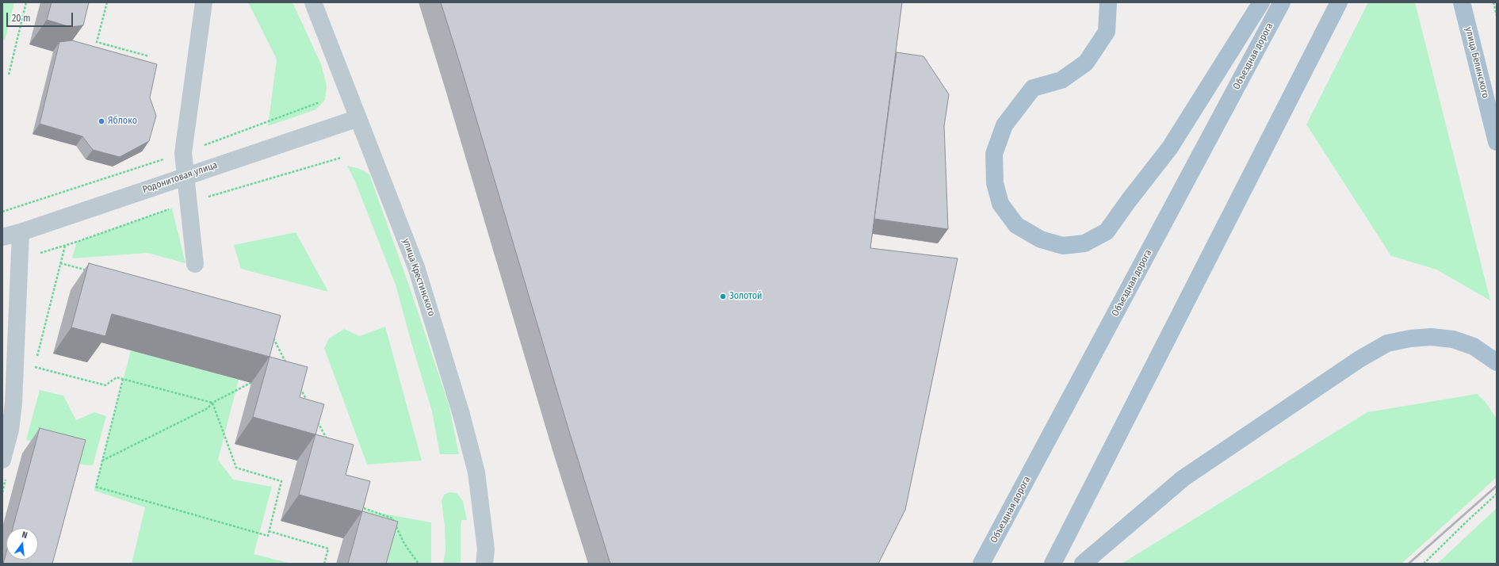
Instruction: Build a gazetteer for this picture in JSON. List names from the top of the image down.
{
  "streets": {
    "main road": ["Объездная дорога", "улица Белинского"],
    "street": ["Родонитовая улица", "улица Крестинского"]
  },
  "crossings": [
    ["Родонитовая улица", "улица Крестинского"]
  ],
  "places": ["Яблоко", "Золотой"],
  "scale_bar": "20 m",
  "north": "top"
}
